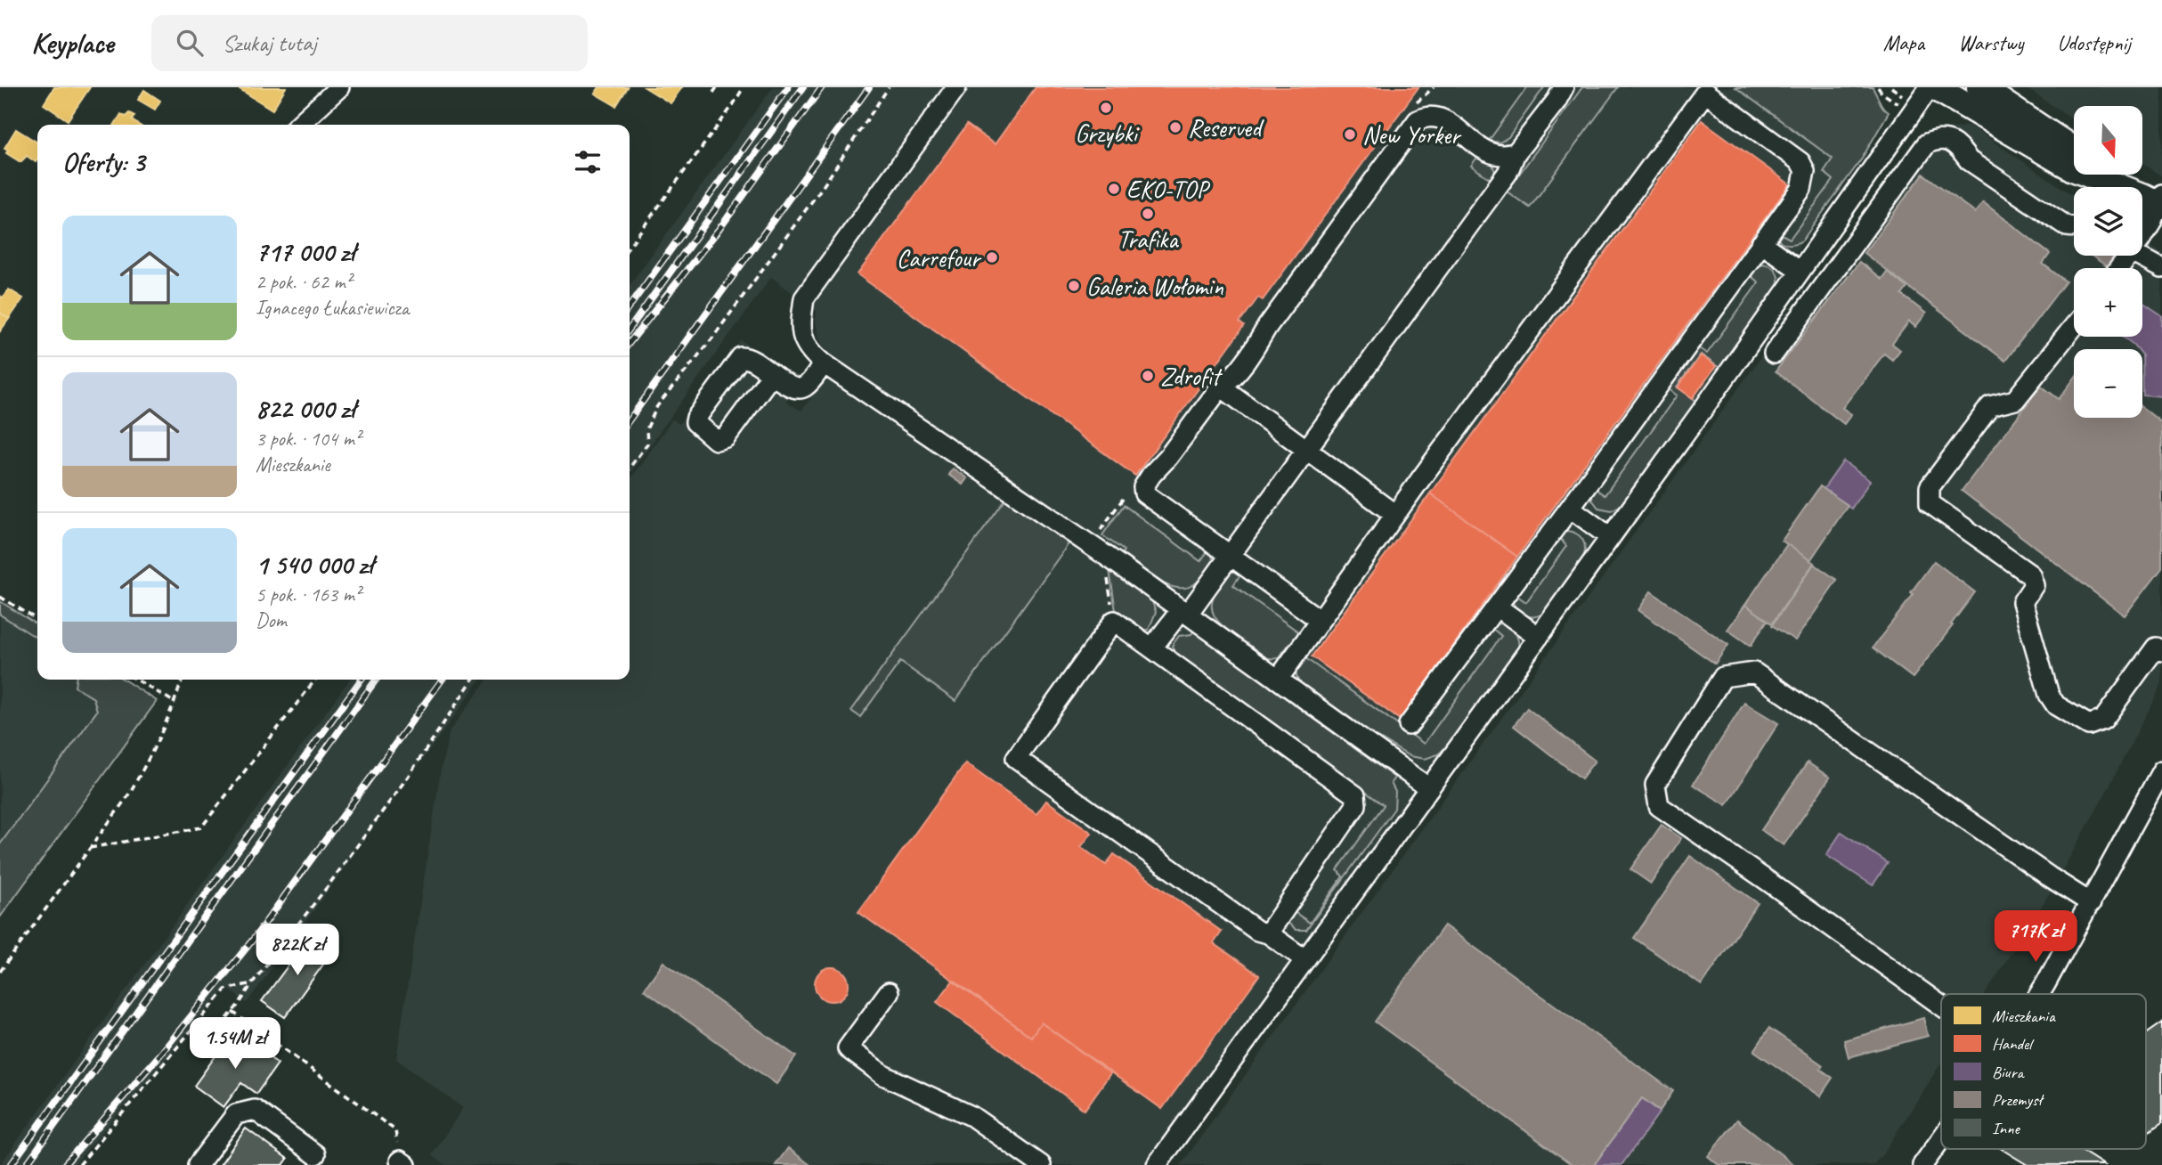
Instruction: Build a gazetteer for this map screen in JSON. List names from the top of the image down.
{
  "places": [
    "Grzybki",
    "Reserved",
    "New Yorker",
    "EKO-TOP",
    "Trafika",
    "Carrefour",
    "Galeria Wołomin",
    "Zdrofit"
  ],
  "legend": [
    "Mieszkania",
    "Handel",
    "Biura",
    "Przemysł",
    "Inne"
  ],
  "north": "bottom",
  "page": {
    "header": "Keyplace",
    "search": "Szukaj tutaj",
    "nav": ["Mapa", "Warstwy", "Udostępnij"],
    "map_buttons": ["+", "−"],
    "heading": "Oferty: 3",
    "list": [
      {
        "name": "717 000 zł",
        "note": "2 pok. · 62 m² · Ignacego Łukasiewicza"
      },
      {
        "name": "822 000 zł",
        "note": "3 pok. · 104 m² · Mieszkanie"
      },
      {
        "name": "1 540 000 zł",
        "note": "5 pok. · 163 m² · Dom"
      }
    ],
    "price": ["717K zł", "822K zł", "1.54M zł"]
  }
}
